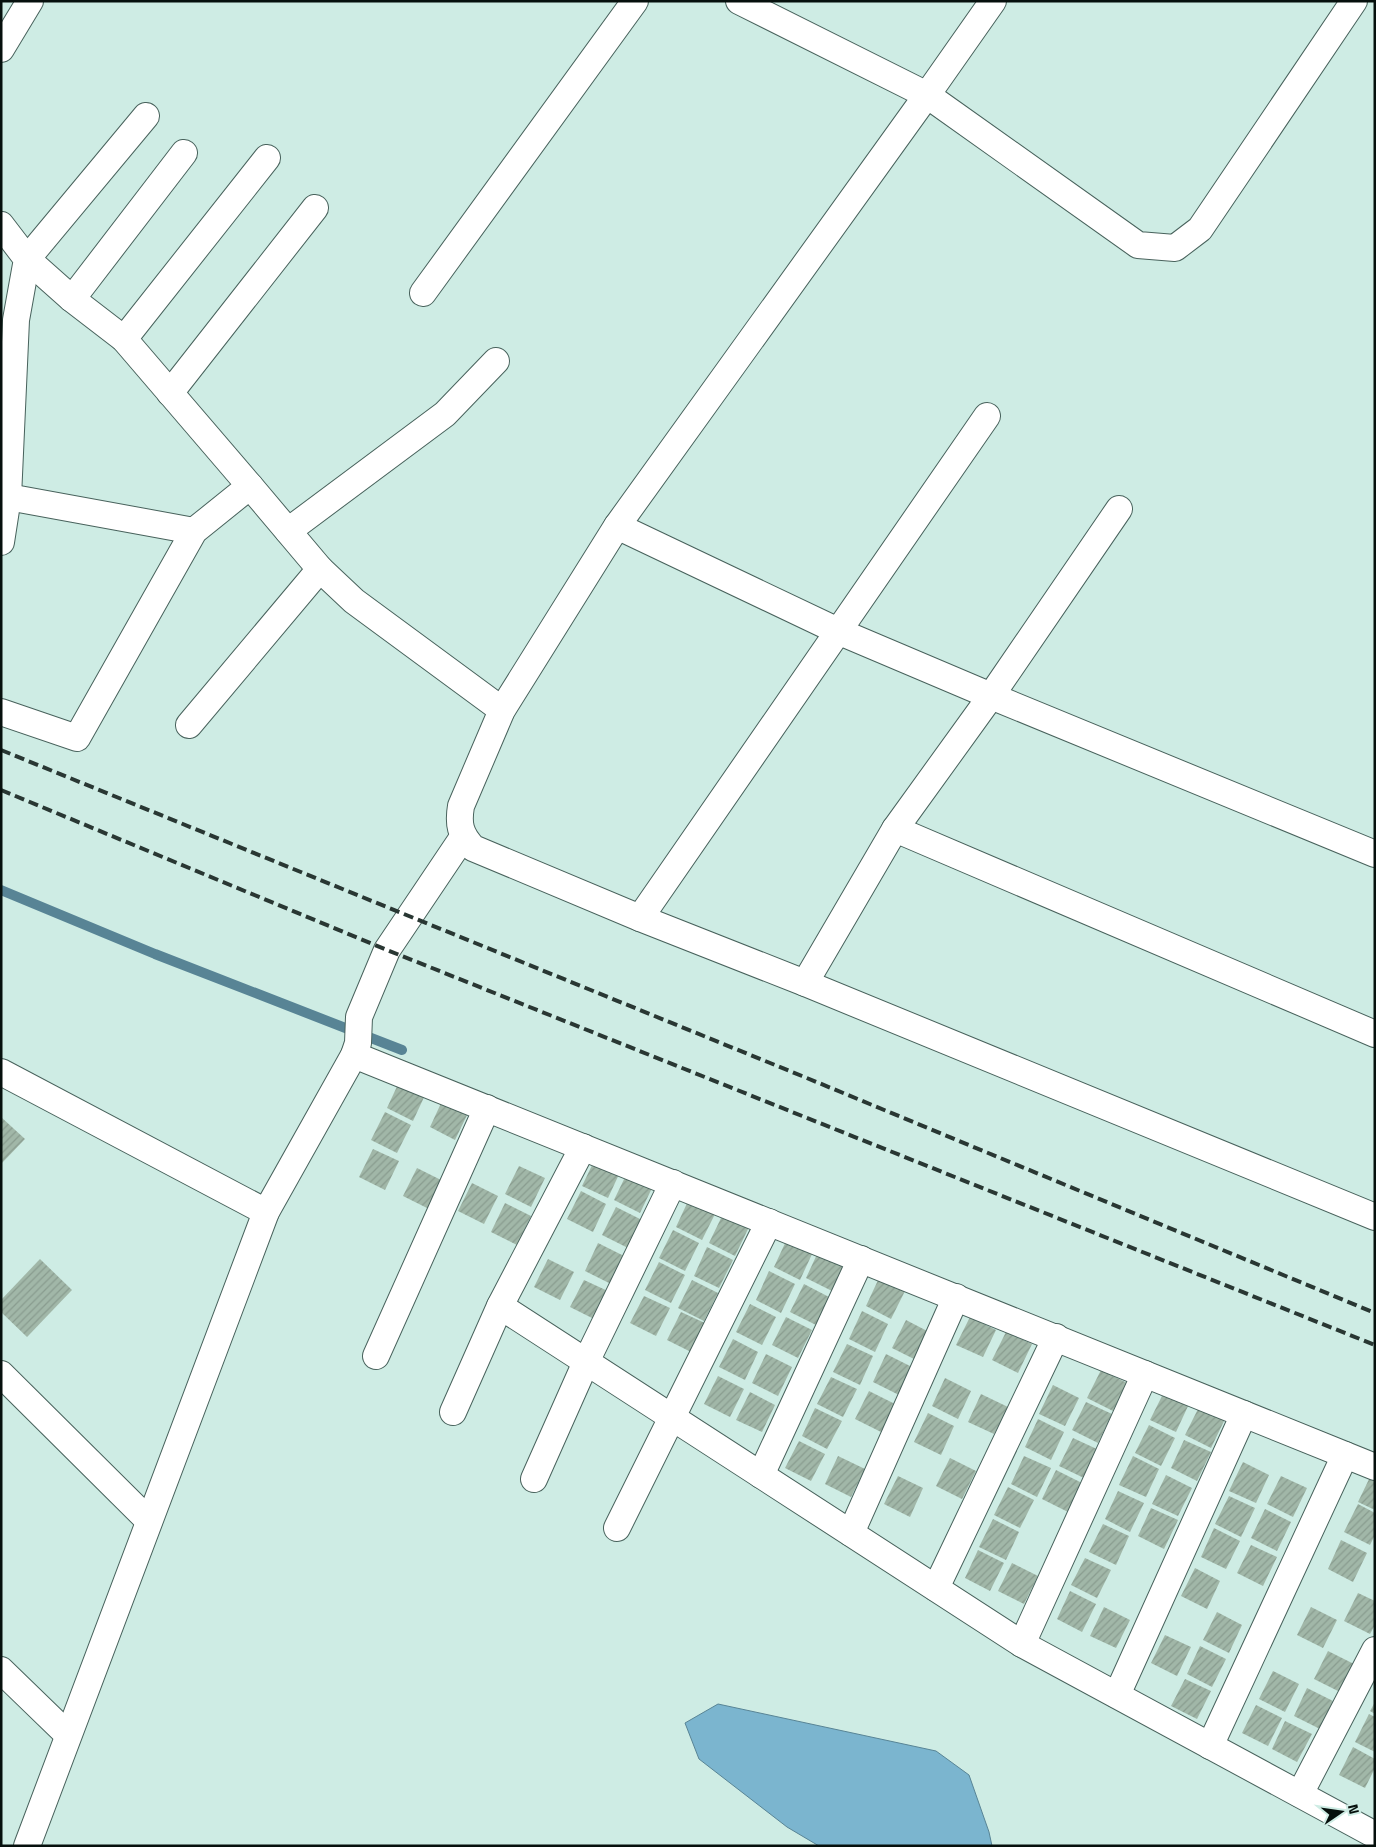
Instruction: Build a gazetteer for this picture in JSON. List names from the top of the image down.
{
  "north": "right"
}
